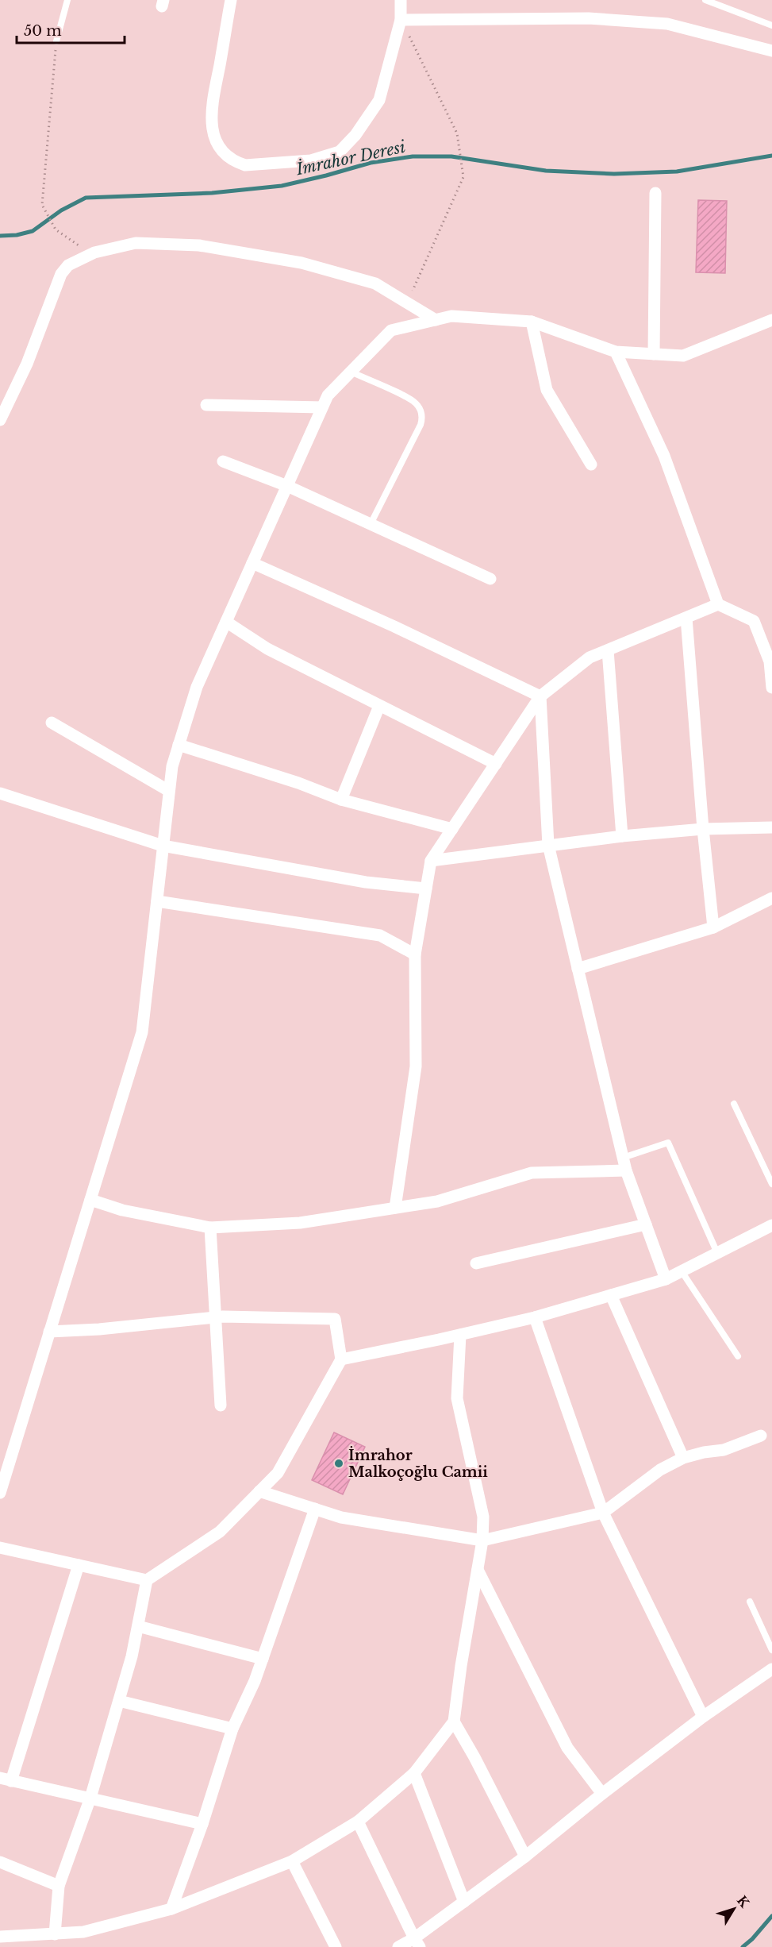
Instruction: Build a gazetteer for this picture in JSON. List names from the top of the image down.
{
  "water": ["İmrahor Deresi"],
  "places": ["İmrahor Malkoçoğlu Camii"],
  "scale_bar": "50 m",
  "north": "top right"
}
